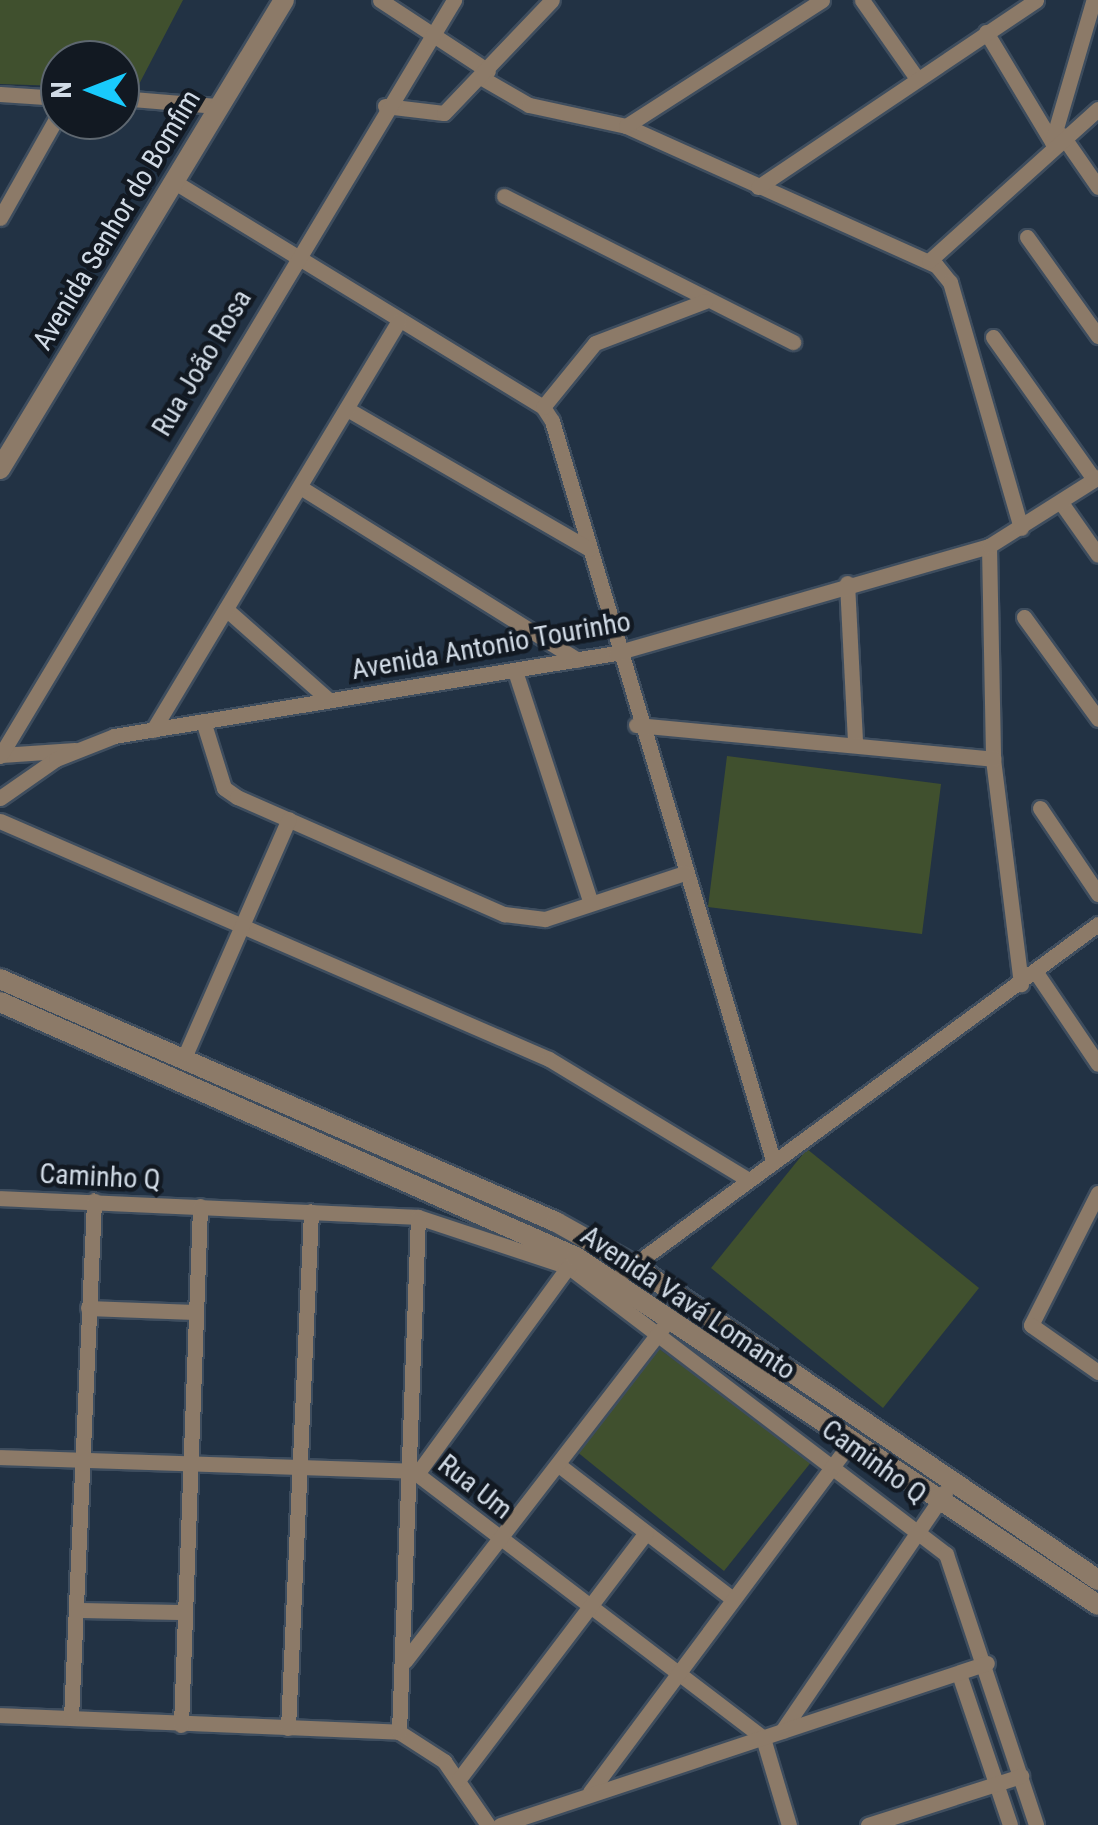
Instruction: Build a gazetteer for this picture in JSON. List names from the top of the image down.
{
  "streets": {
    "street": [
      "Avenida Senhor do Bomfim",
      "Rua João Rosa",
      "Avenida Antonio Tourinho",
      "Caminho Q",
      "Avenida Vavá Lomanto",
      "Rua Um"
    ]
  },
  "crossings": [
    ["Caminho Q", "Avenida Vavá Lomanto"]
  ],
  "north": "left"
}
